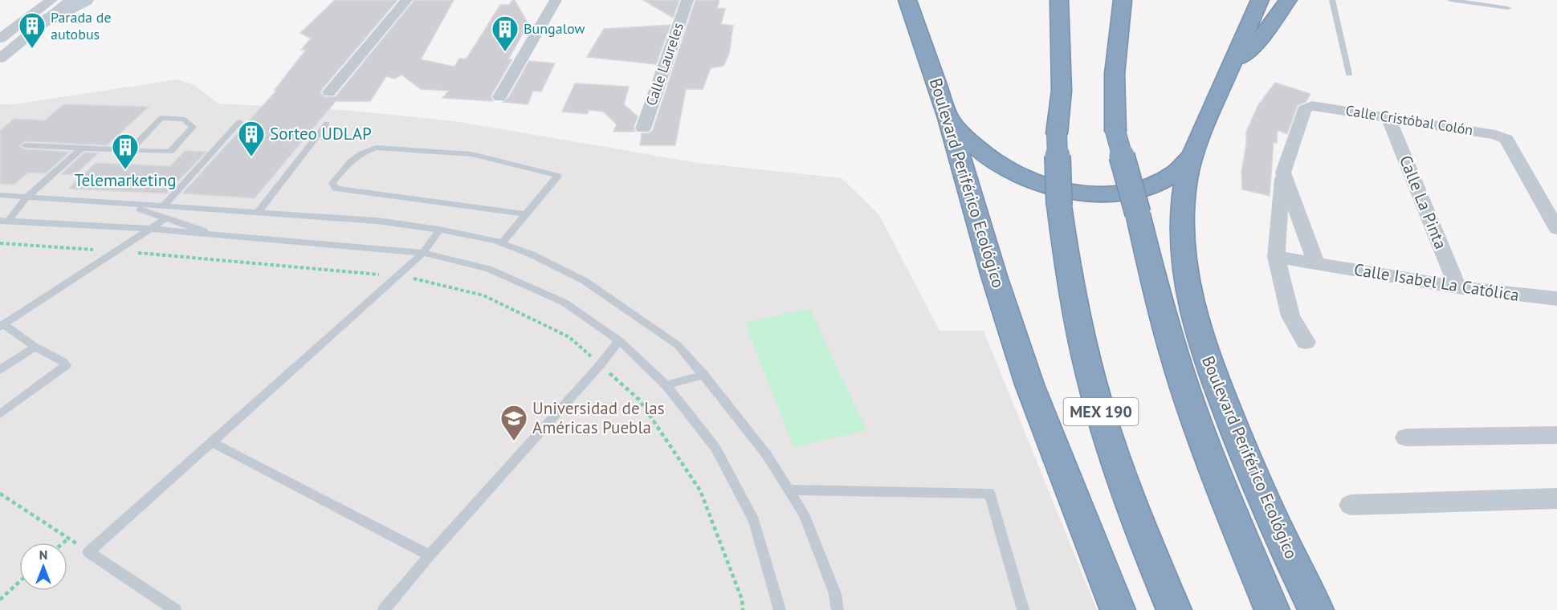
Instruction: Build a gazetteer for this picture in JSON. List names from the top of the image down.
{
  "streets": {
    "highway": ["Boulevard Periférico Ecológico", "MEX 190"],
    "street": [
      "Calle Laureles",
      "Calle Cristóbal Colón",
      "Calle La Pinta",
      "Calle Isabel La Católica"
    ]
  },
  "crossings": [
    ["Calle Cristóbal Colón", "Calle La Pinta"],
    ["Calle La Pinta", "Calle Isabel La Católica"]
  ],
  "places": {
    "building": [
      "Parada de autobus",
      "Bungalow",
      "Sorteo UDLAP",
      "Telemarketing"
    ],
    "school or university": ["Universidad de las Américas Puebla"]
  },
  "north": "top"
}
